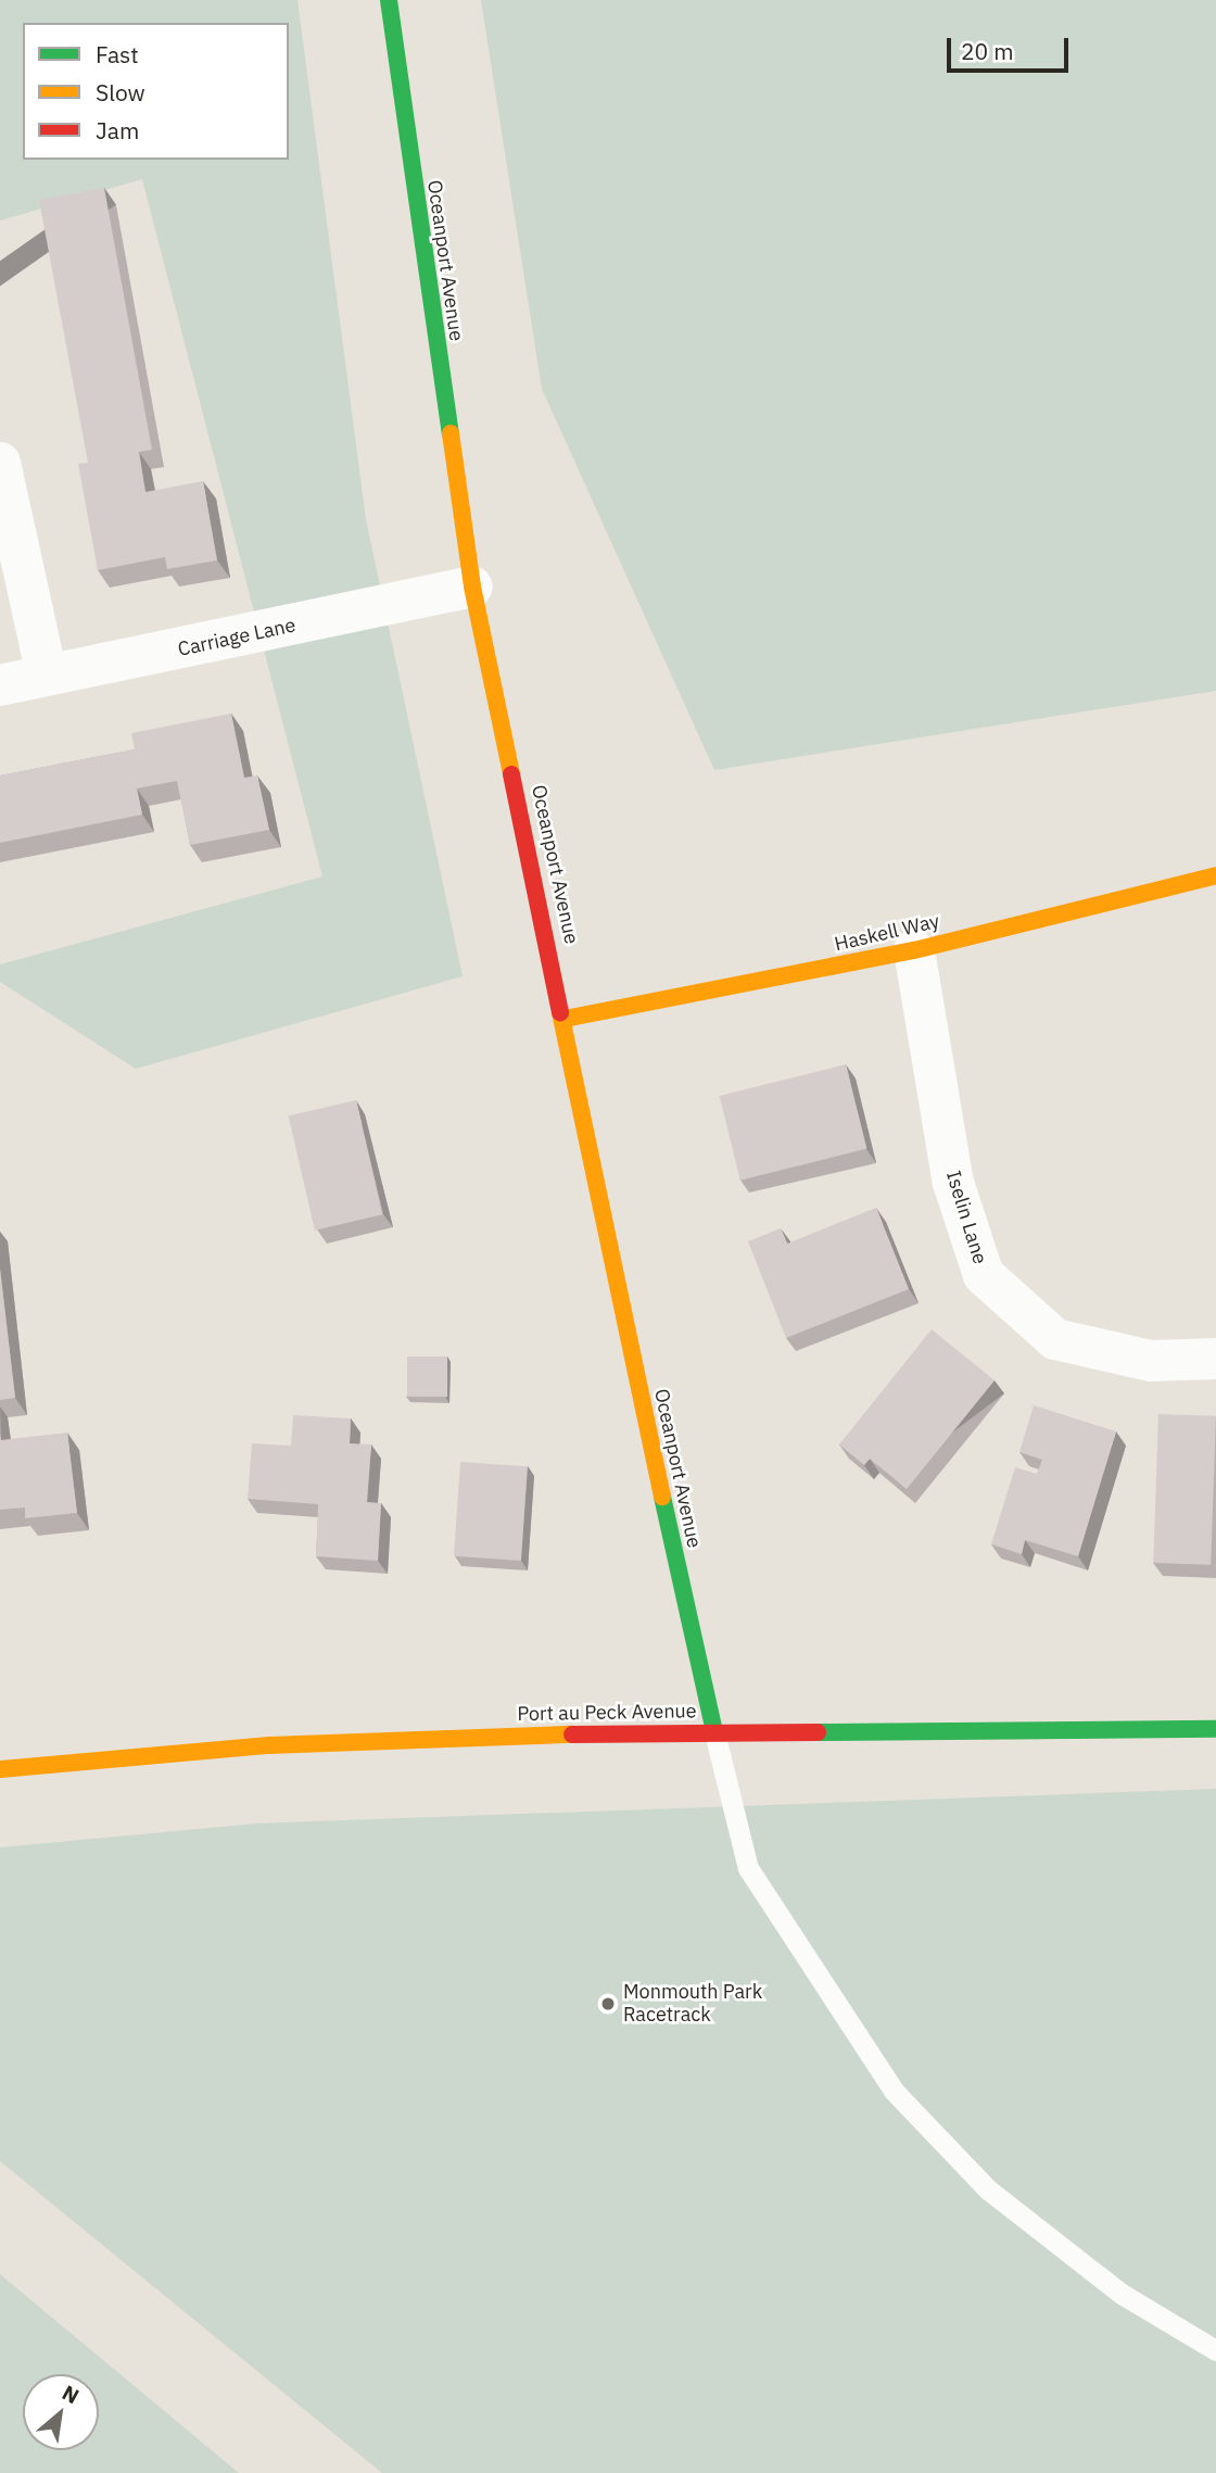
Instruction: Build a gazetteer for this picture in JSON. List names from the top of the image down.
{
  "streets": {
    "street": [
      "Oceanport Avenue",
      "Carriage Lane",
      "Haskell Way",
      "Iselin Lane",
      "Port au Peck Avenue"
    ]
  },
  "crossings": [
    ["Oceanport Avenue", "Carriage Lane"],
    ["Oceanport Avenue", "Haskell Way"],
    ["Oceanport Avenue", "Port au Peck Avenue"],
    ["Haskell Way", "Iselin Lane"]
  ],
  "places": ["Monmouth Park Racetrack"],
  "legend": ["Fast", "Slow", "Jam"],
  "scale_bar": "20 m",
  "north": "top right"
}
